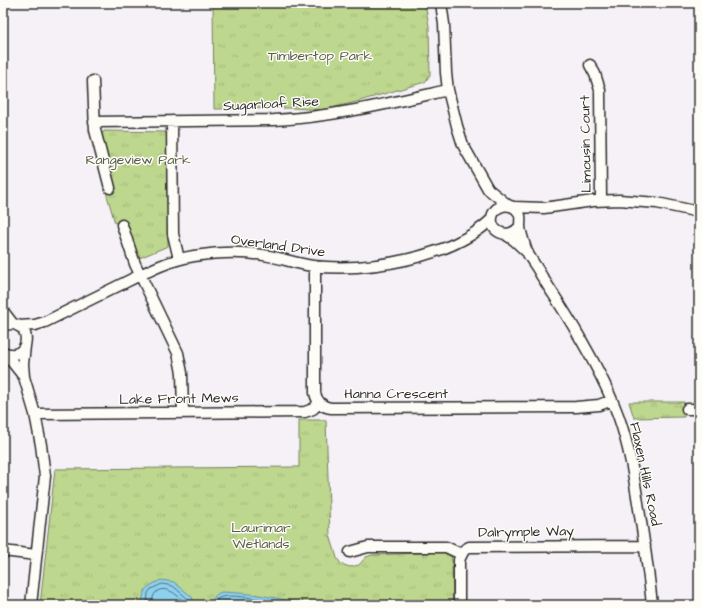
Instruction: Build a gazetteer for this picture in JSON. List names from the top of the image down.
{
  "streets": {
    "street": [
      "Sugarloaf Rise",
      "Limousin Court",
      "Overland Drive",
      "Hanna Crescent",
      "Lake Front Mews",
      "Flaxen Hills Road",
      "Dalrymple Way"
    ]
  },
  "crossings": [
    ["Overland Drive", "Flaxen Hills Road"],
    ["Hanna Crescent", "Lake Front Mews"],
    ["Hanna Crescent", "Flaxen Hills Road"],
    ["Flaxen Hills Road", "Dalrymple Way"]
  ],
  "parks": ["Timbertop Park", "Rangeview Park", "Laurimar Wetlands"]
}
